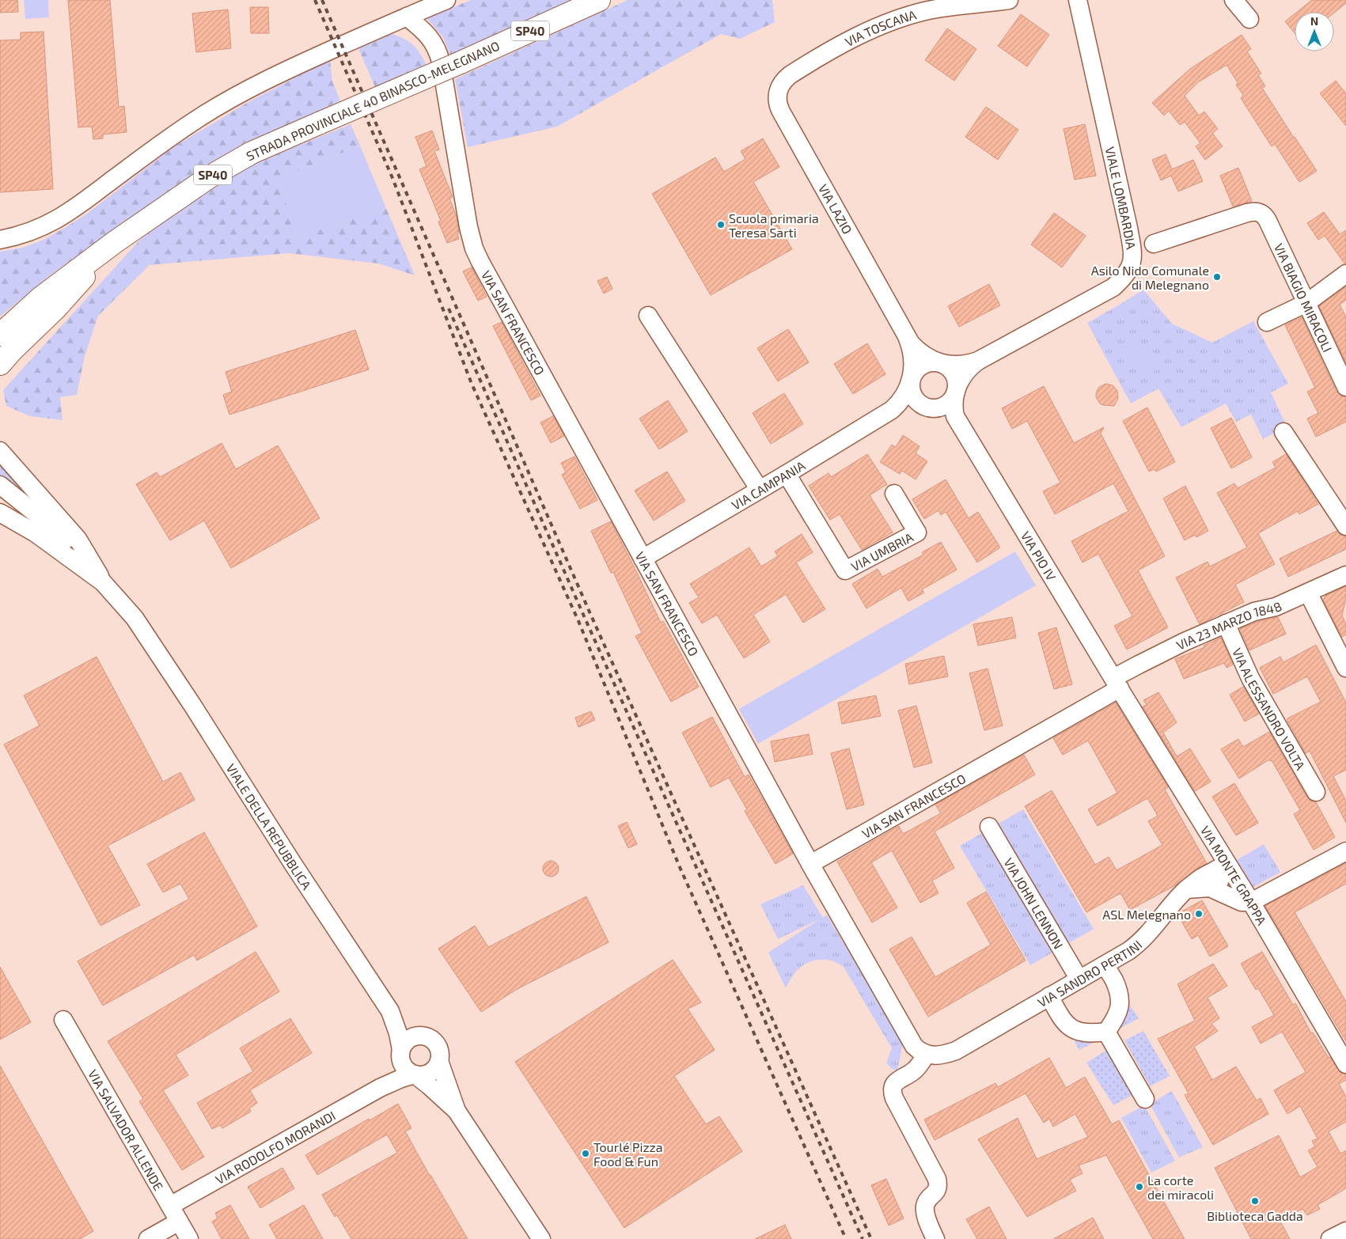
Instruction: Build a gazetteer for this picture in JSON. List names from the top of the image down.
{
  "streets": {
    "main road": ["SP40", "STRADA PROVINCIALE 40 BINASCO-MELEGNANO"],
    "street": [
      "VIA TOSCANA",
      "VIALE LOMBARDIA",
      "VIA LAZIO",
      "VIA BIAGIO MIRACOLI",
      "VIA SAN FRANCESCO",
      "VIA CAMPANIA",
      "VIA UMBRIA",
      "VIA PIO IV",
      "VIA 23 MARZO 1848",
      "VIA ALESSANDRO VOLTA",
      "VIALE DELLA REPUBBLICA",
      "VIA MONTE GRAPPA",
      "VIA JOHN LENNON",
      "VIA SANDRO PERTINI",
      "VIA SALVADOR ALLENDE",
      "VIA RODOLFO MORANDI"
    ]
  },
  "crossings": [
    ["VIA TOSCANA", "VIA LAZIO"],
    ["VIALE LOMBARDIA", "VIA LAZIO"],
    ["VIALE LOMBARDIA", "VIA CAMPANIA"],
    ["VIALE LOMBARDIA", "VIA PIO IV"],
    ["VIA LAZIO", "VIA CAMPANIA"],
    ["VIA LAZIO", "VIA PIO IV"],
    ["VIA SAN FRANCESCO", "VIA CAMPANIA"],
    ["VIA SAN FRANCESCO", "VIA PIO IV"],
    ["VIA SAN FRANCESCO", "VIA 23 MARZO 1848"],
    ["VIA SAN FRANCESCO", "VIA MONTE GRAPPA"],
    ["VIA CAMPANIA", "VIA UMBRIA"],
    ["VIA CAMPANIA", "VIA PIO IV"],
    ["VIA PIO IV", "VIA 23 MARZO 1848"],
    ["VIA PIO IV", "VIA MONTE GRAPPA"],
    ["VIA 23 MARZO 1848", "VIA ALESSANDRO VOLTA"],
    ["VIA 23 MARZO 1848", "VIA MONTE GRAPPA"],
    ["VIALE DELLA REPUBBLICA", "VIA RODOLFO MORANDI"],
    ["VIA MONTE GRAPPA", "VIA SANDRO PERTINI"],
    ["VIA JOHN LENNON", "VIA SANDRO PERTINI"],
    ["VIA SALVADOR ALLENDE", "VIA RODOLFO MORANDI"]
  ],
  "places": [
    "Scuola primaria Teresa Sarti",
    "Asilo Nido Comunale di Melegnano",
    "ASL Melegnano",
    "Tourlé Pizza Food & Fun",
    "La corte dei miracoli",
    "Biblioteca Gadda"
  ],
  "north": "top"
}
